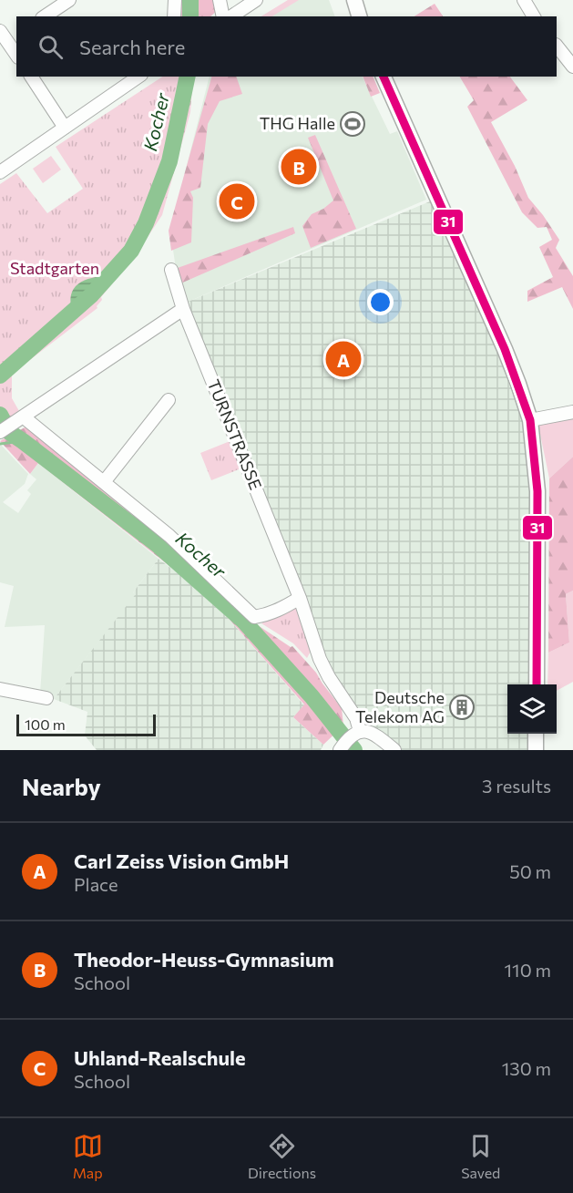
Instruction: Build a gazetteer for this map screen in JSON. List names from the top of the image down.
{
  "streets": {
    "street": ["TURNSTRASSE"]
  },
  "water": ["Kocher"],
  "parks": ["Stadtgarten"],
  "places": {
    "sports": ["THG Halle"],
    "building": ["Deutsche Telekom AG"]
  },
  "lines": ["transit line 31"],
  "scale_bar": "100 m",
  "page": {
    "search": "Search here",
    "pins": ["B", "C", "A"],
    "scale": "100 m",
    "heading": ["Nearby", "3 results"],
    "list": [
      {
        "mark": "A",
        "name": "Carl Zeiss Vision GmbH",
        "note": "Place",
        "value": "50 m"
      },
      {
        "mark": "B",
        "name": "Theodor-Heuss-Gymnasium",
        "note": "School",
        "value": "110 m"
      },
      {
        "mark": "C",
        "name": "Uhland-Realschule",
        "note": "School",
        "value": "130 m"
      }
    ],
    "nav": ["Map", "Directions", "Saved"]
  }
}
